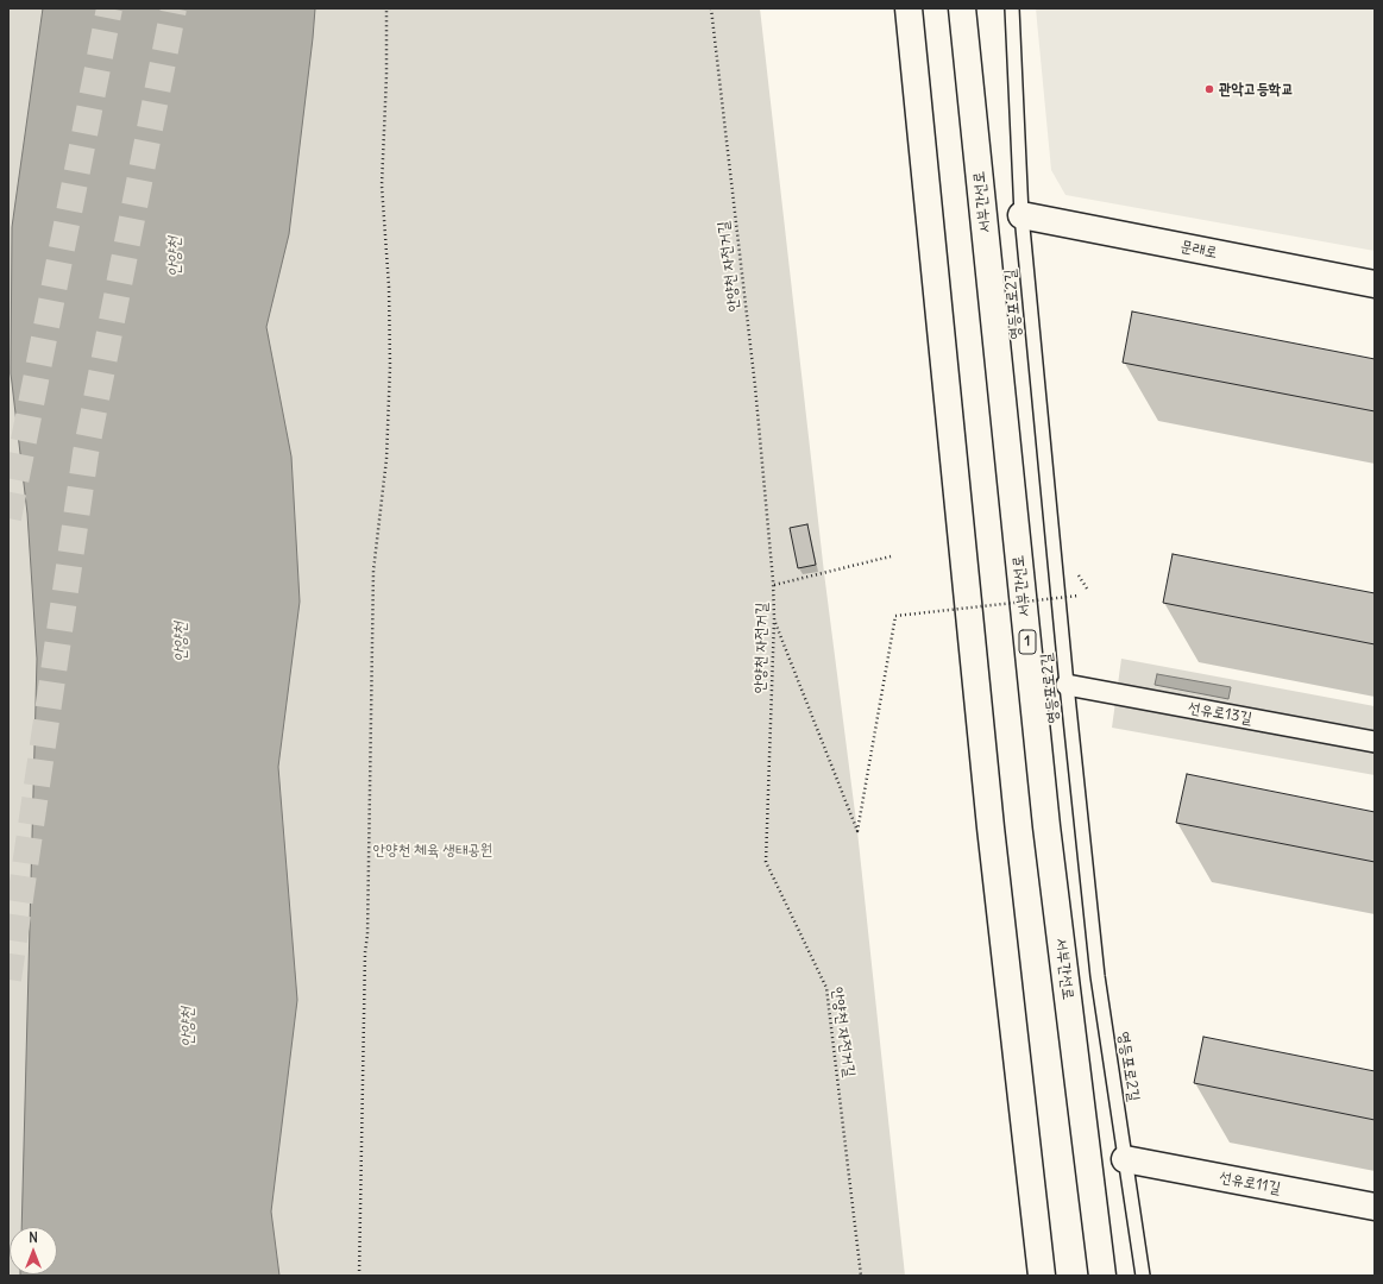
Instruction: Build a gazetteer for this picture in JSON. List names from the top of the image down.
{
  "streets": {
    "main road": [
      "서부간선로",
      "문래로",
      "1",
      "선유로11길"
    ],
    "street": ["선유로13길"],
    "lane": ["영등포로2길"],
    "path": ["안양천 자전거길"]
  },
  "crossings": [
    ["문래로", "영등포로2길"],
    ["영등포로2길", "선유로13길"],
    ["영등포로2길", "선유로11길"]
  ],
  "water": ["안양천"],
  "parks": ["안양천 체육 생태공원"],
  "places": ["관악고등학교"],
  "north": "top"
}
